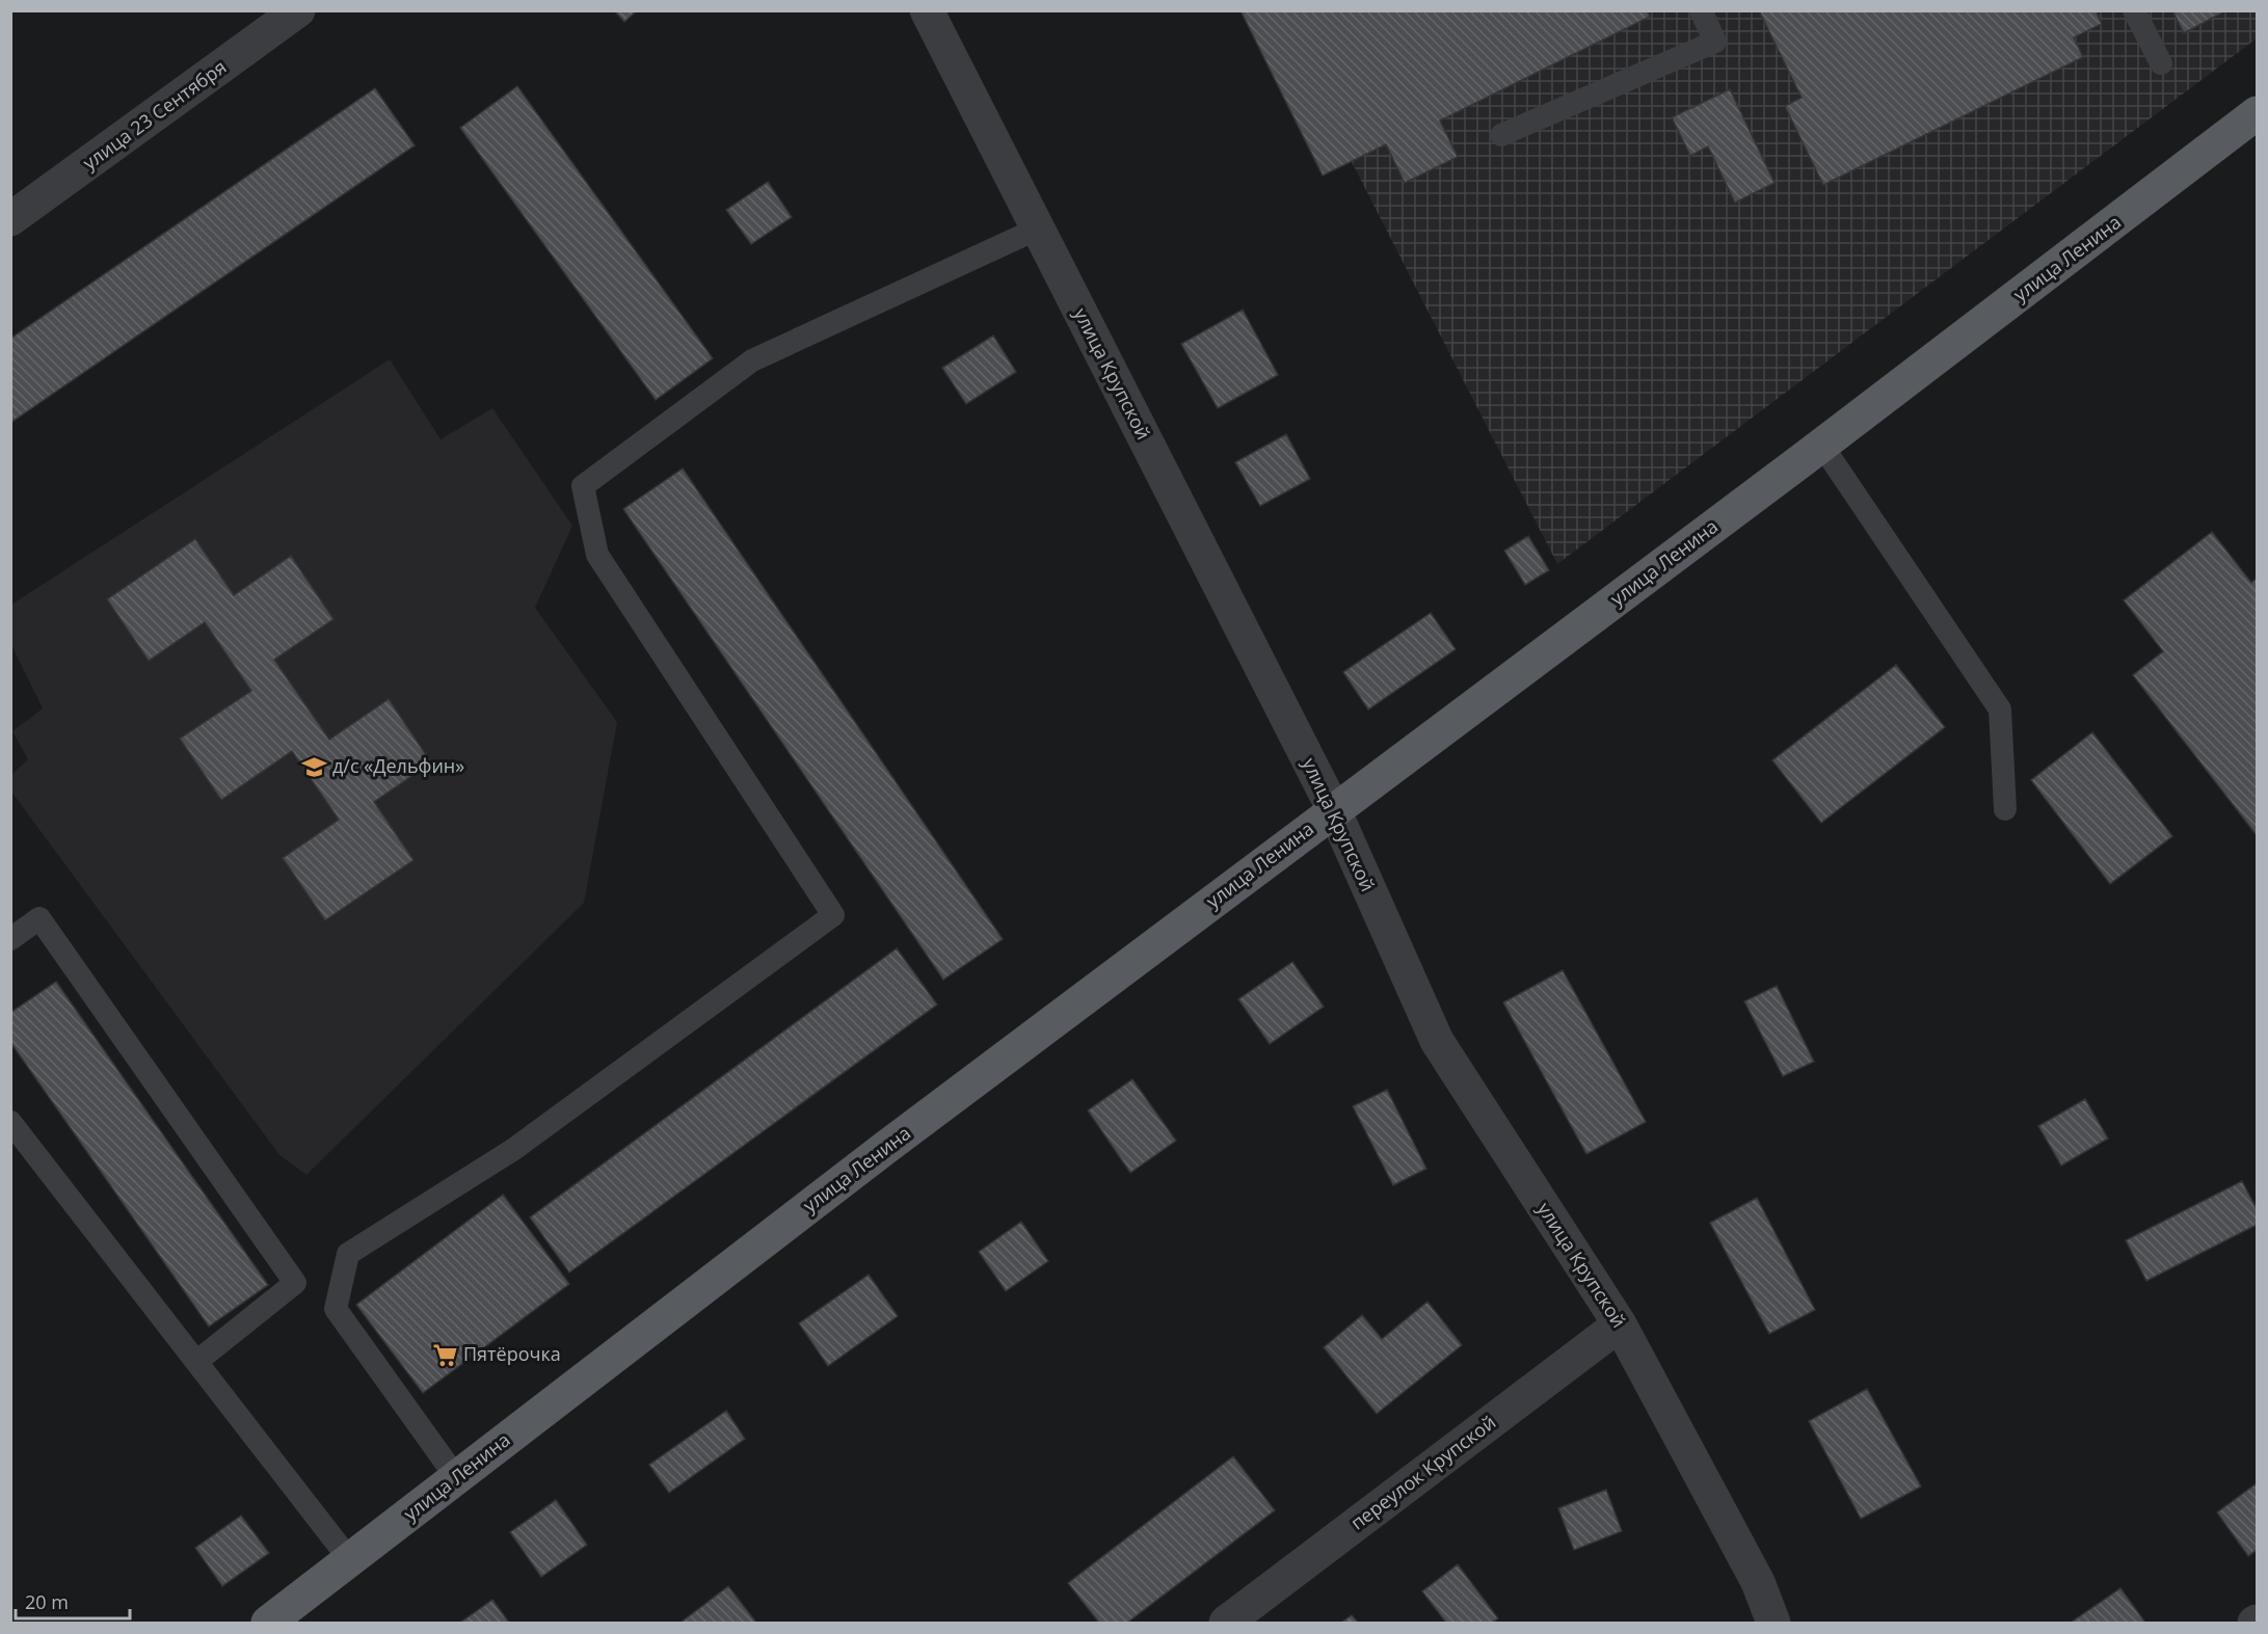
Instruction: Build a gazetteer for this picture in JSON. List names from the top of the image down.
{
  "streets": {
    "main road": ["улица Ленина"],
    "street": ["улица 23 Сентября", "улица Крупской", "переулок Крупской"]
  },
  "crossings": [
    ["улица Ленина", "улица Крупской"],
    ["улица Крупской", "переулок Крупской"]
  ],
  "places": {
    "school or university": ["д/с «Дельфин»"],
    "supermarket": ["Пятёрочка"]
  },
  "scale_bar": "20 m"
}
